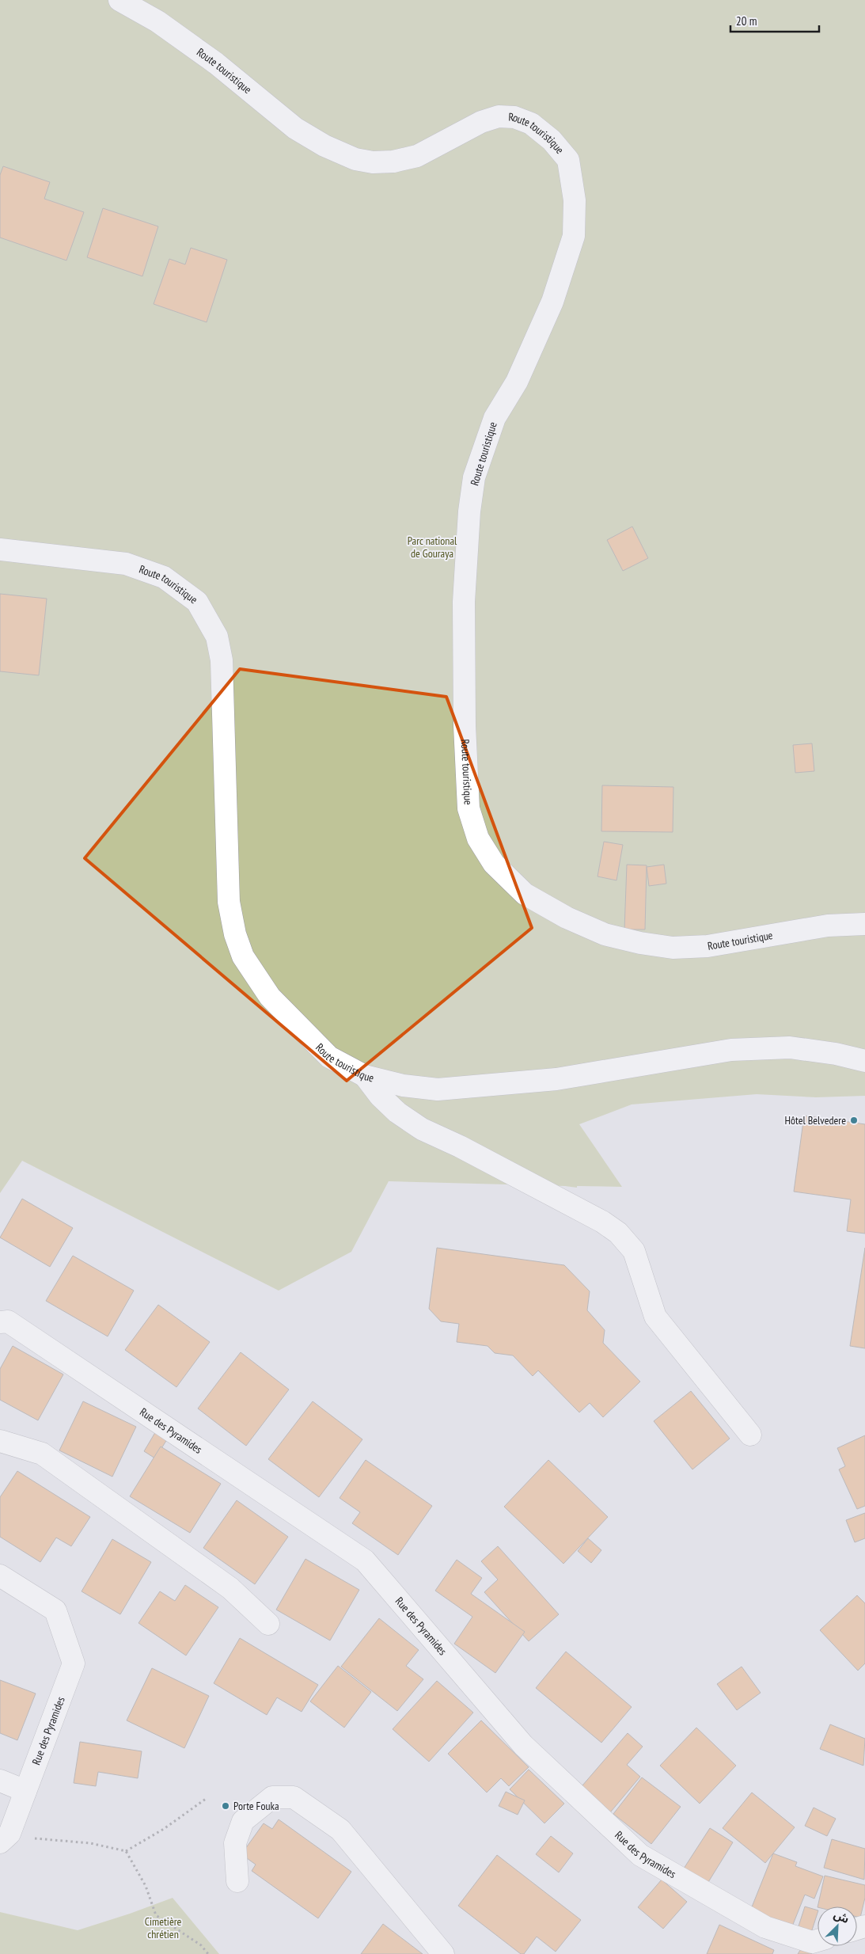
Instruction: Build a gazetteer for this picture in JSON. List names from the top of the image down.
{
  "streets": {
    "street": ["Route touristique", "Rue des Pyramides"]
  },
  "parks": ["Parc national de Gouraya", "Cimetière chrétien"],
  "places": ["Hôtel Belvedere", "Porte Fouka"],
  "scale_bar": "20 m",
  "north": "top right"
}
